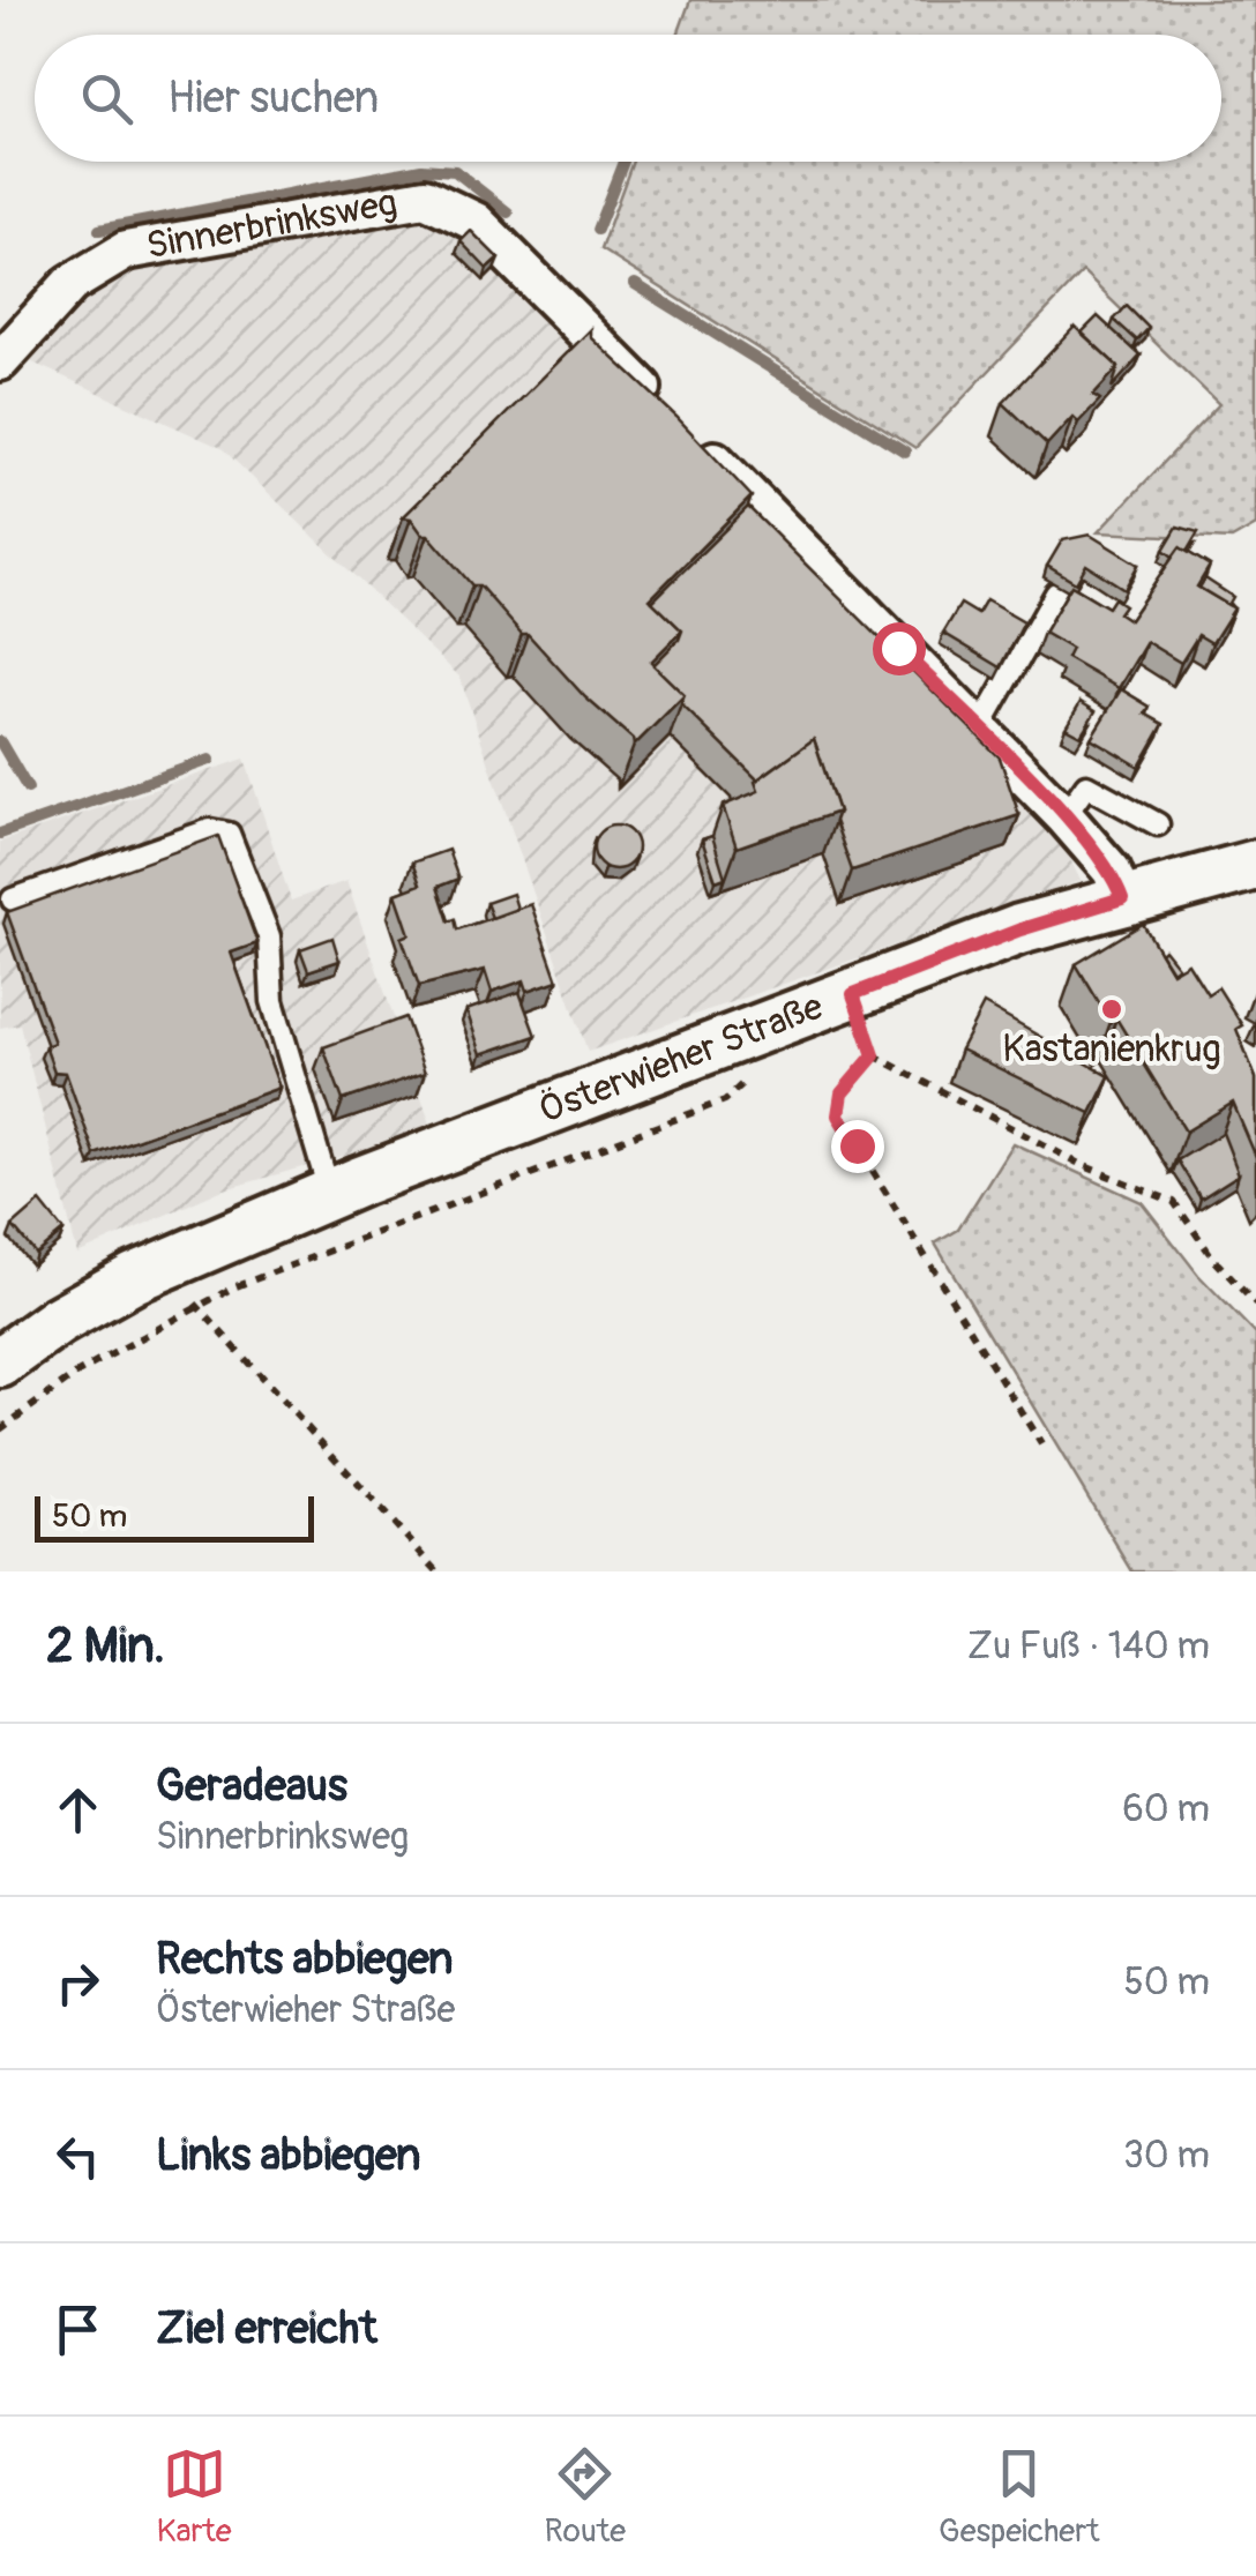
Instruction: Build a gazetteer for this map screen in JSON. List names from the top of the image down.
{
  "streets": {
    "street": ["Sinnerbrinksweg", "Österwieher Straße"]
  },
  "places": ["Kastanienkrug"],
  "scale_bar": "50 m",
  "page": {
    "search": "Hier suchen",
    "scale": "50 m",
    "heading": ["2 Min.", "Zu Fuß · 140 m"],
    "list": [
      ["Geradeaus", "Sinnerbrinksweg", "60 m"],
      ["Rechts abbiegen", "Österwieher Straße", "50 m"],
      ["Links abbiegen", "30 m"],
      "Ziel erreicht"
    ],
    "nav": ["Karte", "Route", "Gespeichert"]
  }
}
